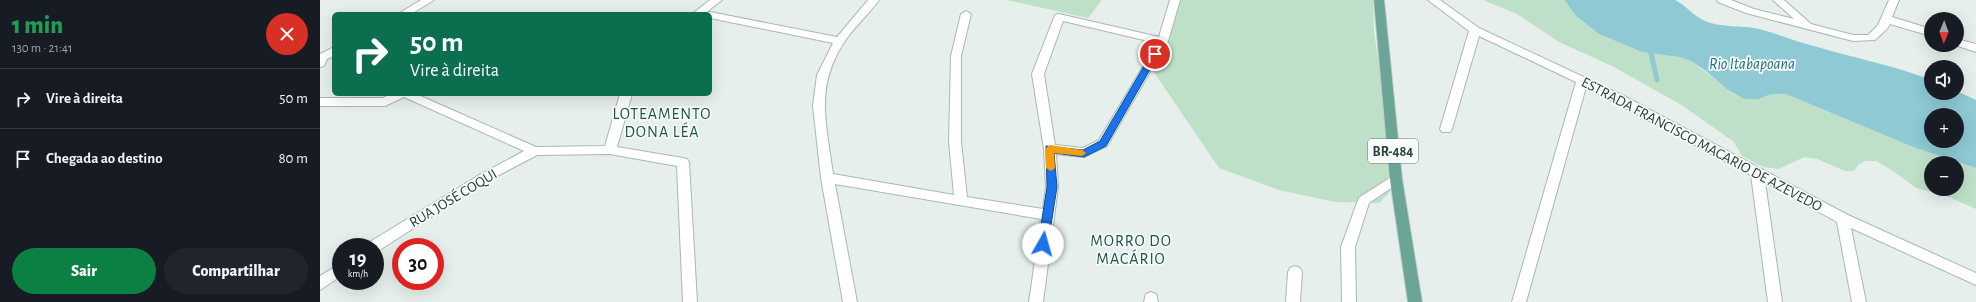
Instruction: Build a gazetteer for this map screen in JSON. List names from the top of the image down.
{
  "streets": {
    "main road": ["BR-484"],
    "street": ["ESTRADA FRANCISCO MACARIO DE AZEVEDO", "RUA JOSÉ COQUI"]
  },
  "districts": ["LOTEAMENTO DONA LÉA", "MORRO DO MACÁRIO"],
  "water": ["Rio Itabapoana"],
  "north": "bottom",
  "page": {
    "heading": ["1 min", "130 m · 21:41"],
    "map_buttons": ["+", "−"],
    "turn": ["50 m", "Vire à direita"],
    "list": [
      {
        "name": "Vire à direita",
        "value": "50 m"
      },
      {
        "name": "Chegada ao destino",
        "value": "80 m"
      }
    ],
    "speed": "19 km/h",
    "limit": "30",
    "buttons": ["Sair", "Compartilhar"]
  }
}
